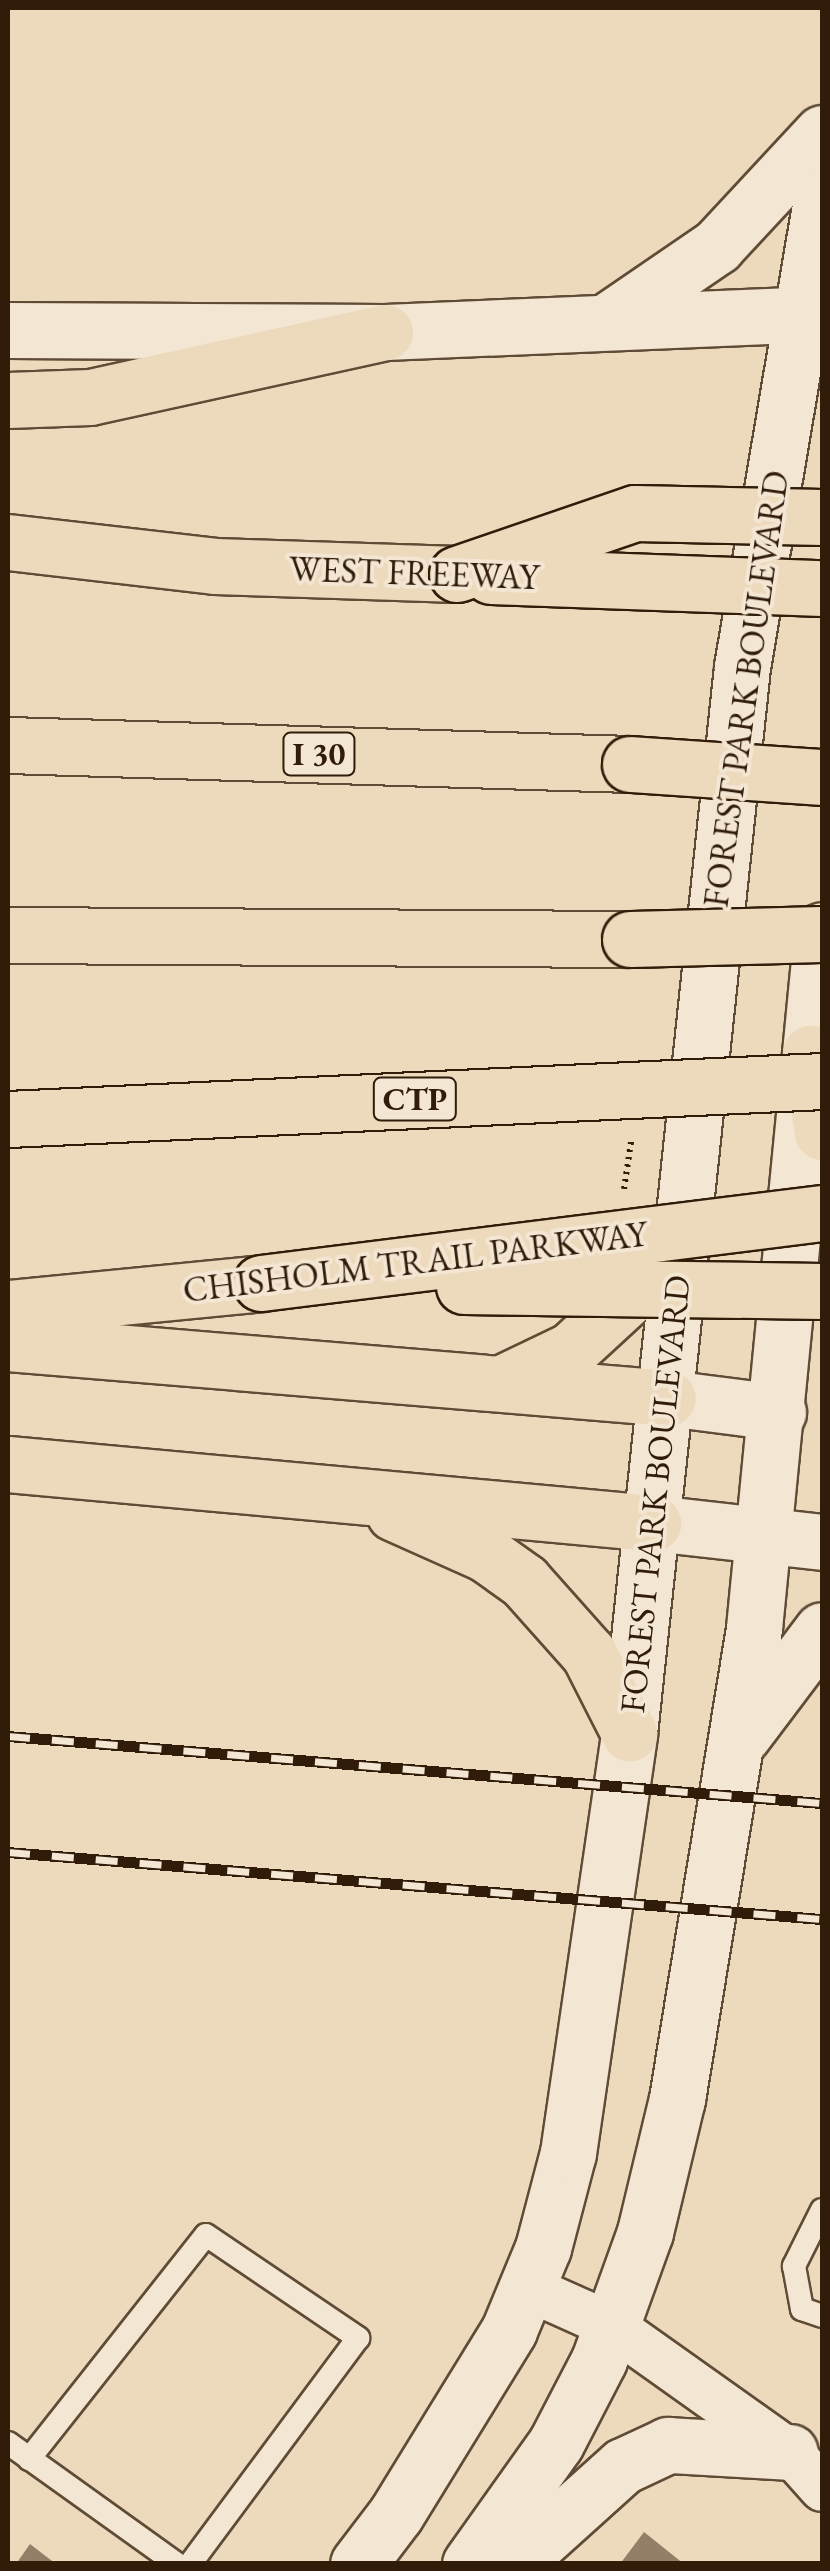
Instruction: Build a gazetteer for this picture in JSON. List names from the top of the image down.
{
  "streets": {
    "highway": [
      "WEST FREEWAY",
      "I 30",
      "CTP",
      "CHISHOLM TRAIL PARKWAY"
    ],
    "main road": ["FOREST PARK BOULEVARD"]
  }
}
